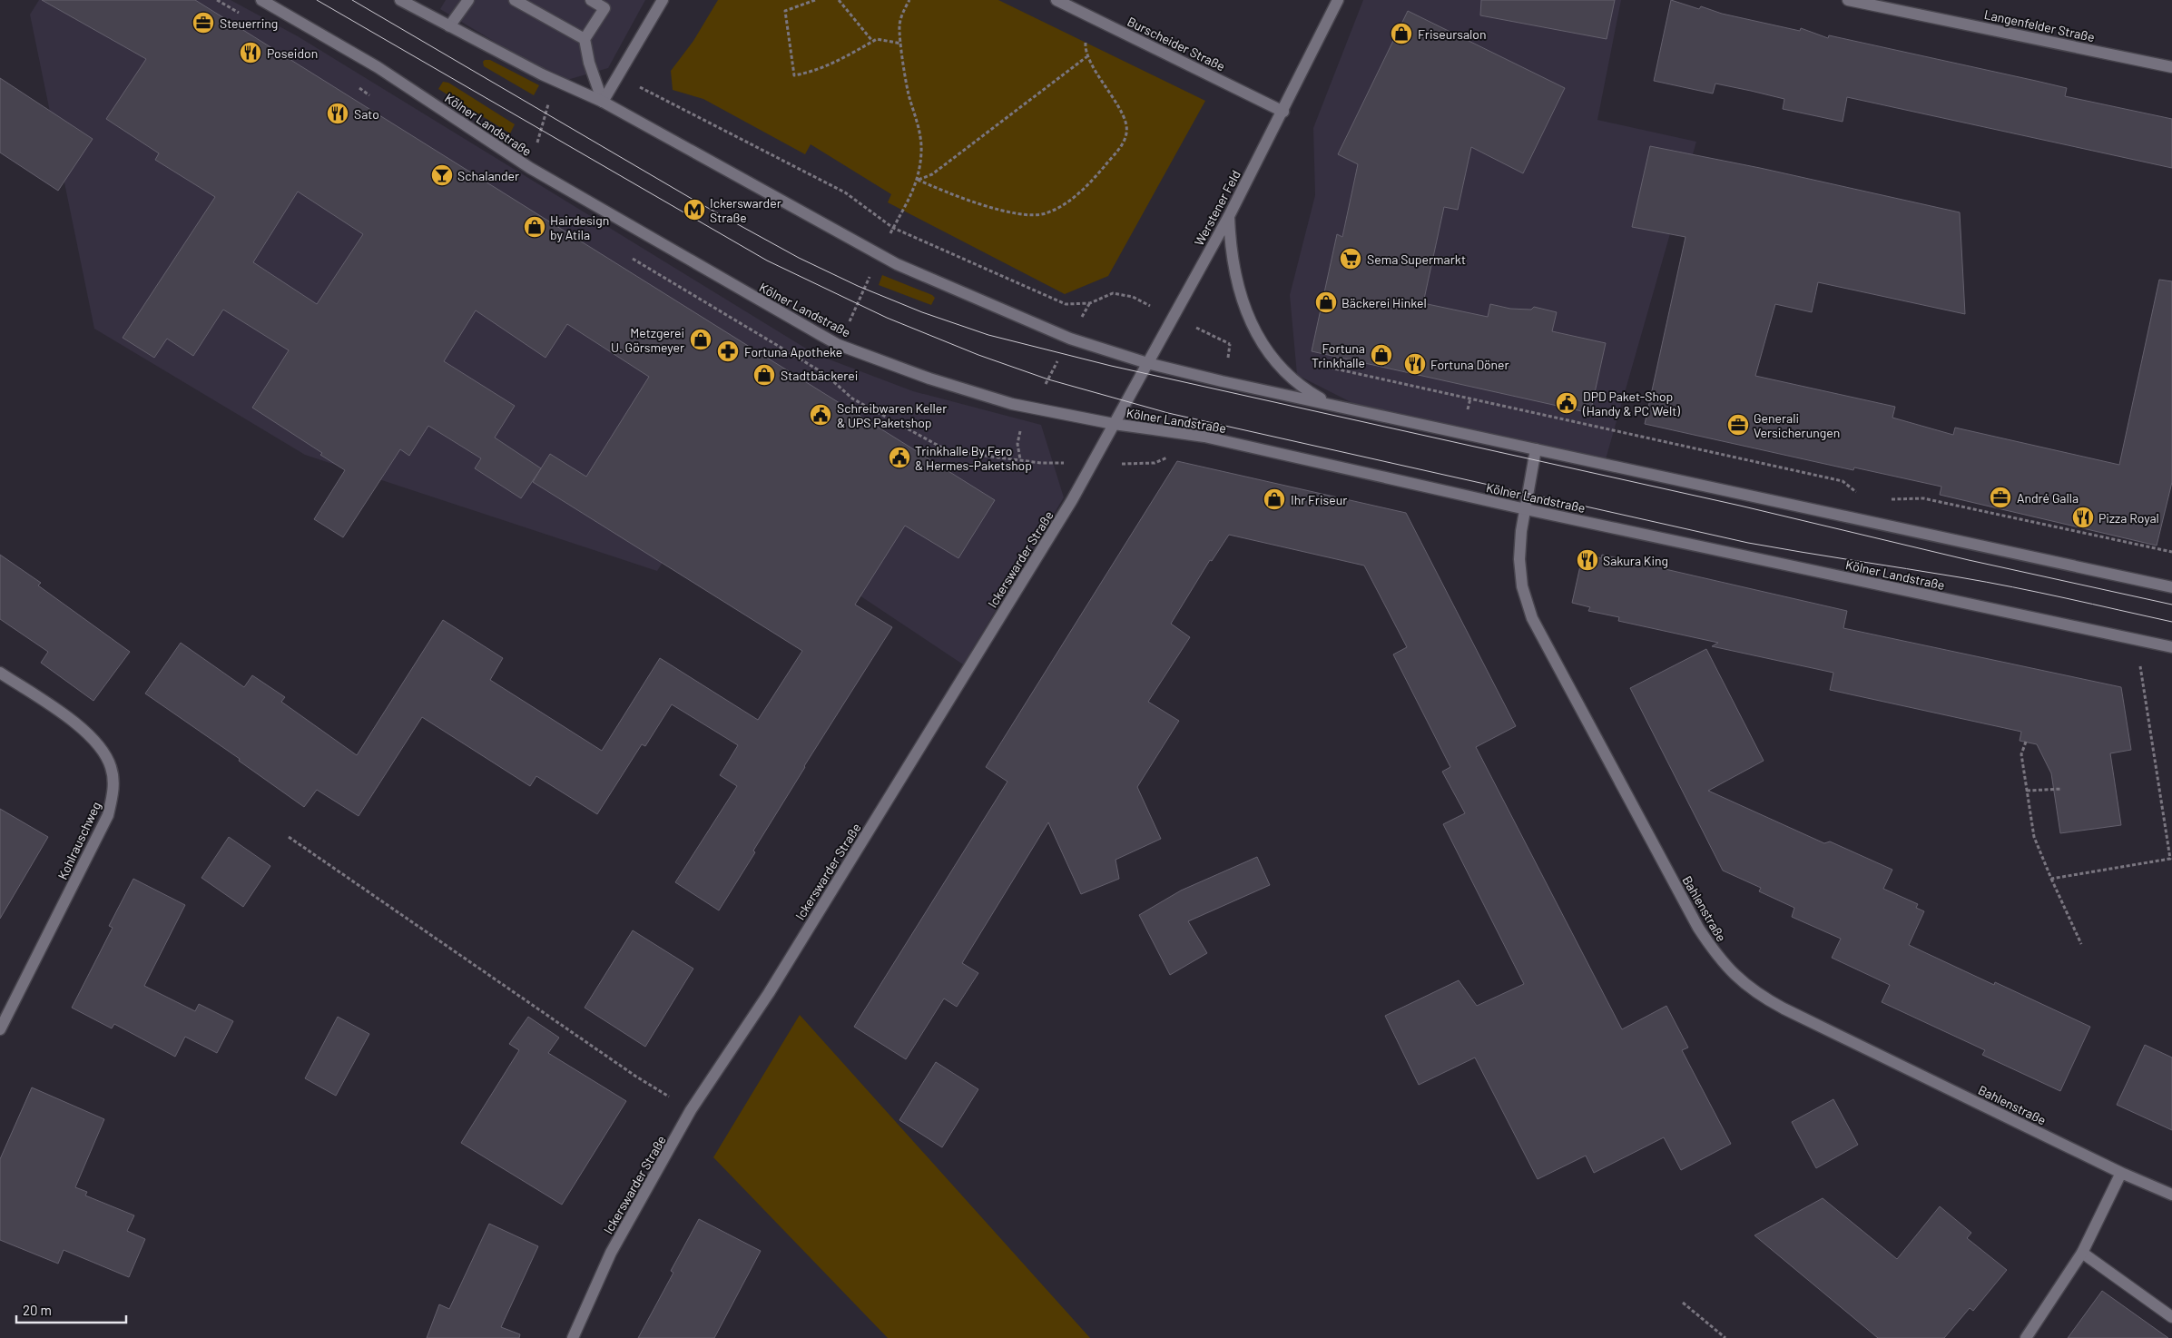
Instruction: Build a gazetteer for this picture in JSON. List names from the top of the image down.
{
  "streets": {
    "main road": [
      "Langenfelder Straße",
      "Burscheider Straße",
      "Kölner Landstraße",
      "Werstener Feld",
      "Ickerswarder Straße",
      "Kohlrauschweg",
      "Bahlenstraße"
    ]
  },
  "crossings": [
    ["Burscheider Straße", "Werstener Feld"],
    ["Kölner Landstraße", "Werstener Feld"],
    ["Kölner Landstraße", "Ickerswarder Straße"],
    ["Kölner Landstraße", "Bahlenstraße"],
    ["Werstener Feld", "Ickerswarder Straße"]
  ],
  "places": {
    "office": ["Steuerring", "Generali Versicherungen", "André Galla"],
    "shop": [
      "Friseursalon",
      "Hairdesign by Atila",
      "Bäckerei Hinkel",
      "Metzgerei U. Görsmeyer",
      "Fortuna Trinkhalle",
      "Stadtbäckerei",
      "Ihr Friseur"
    ],
    "restaurant": [
      "Poseidon",
      "Sato",
      "Fortuna Döner",
      "Pizza Royal",
      "Sakura King"
    ],
    "bar": ["Schalander"],
    "metro station": ["Ickerswarder Straße"],
    "supermarket": ["Sema Supermarkt"],
    "pharmacy": ["Fortuna Apotheke"],
    "public building": ["DPD Paket-Shop (Handy & PC Welt)", "Schreibwaren Keller & UPS Paketshop", "Trinkhalle By Fero & Hermes-Paketshop"]
  },
  "scale_bar": "20 m"
}
